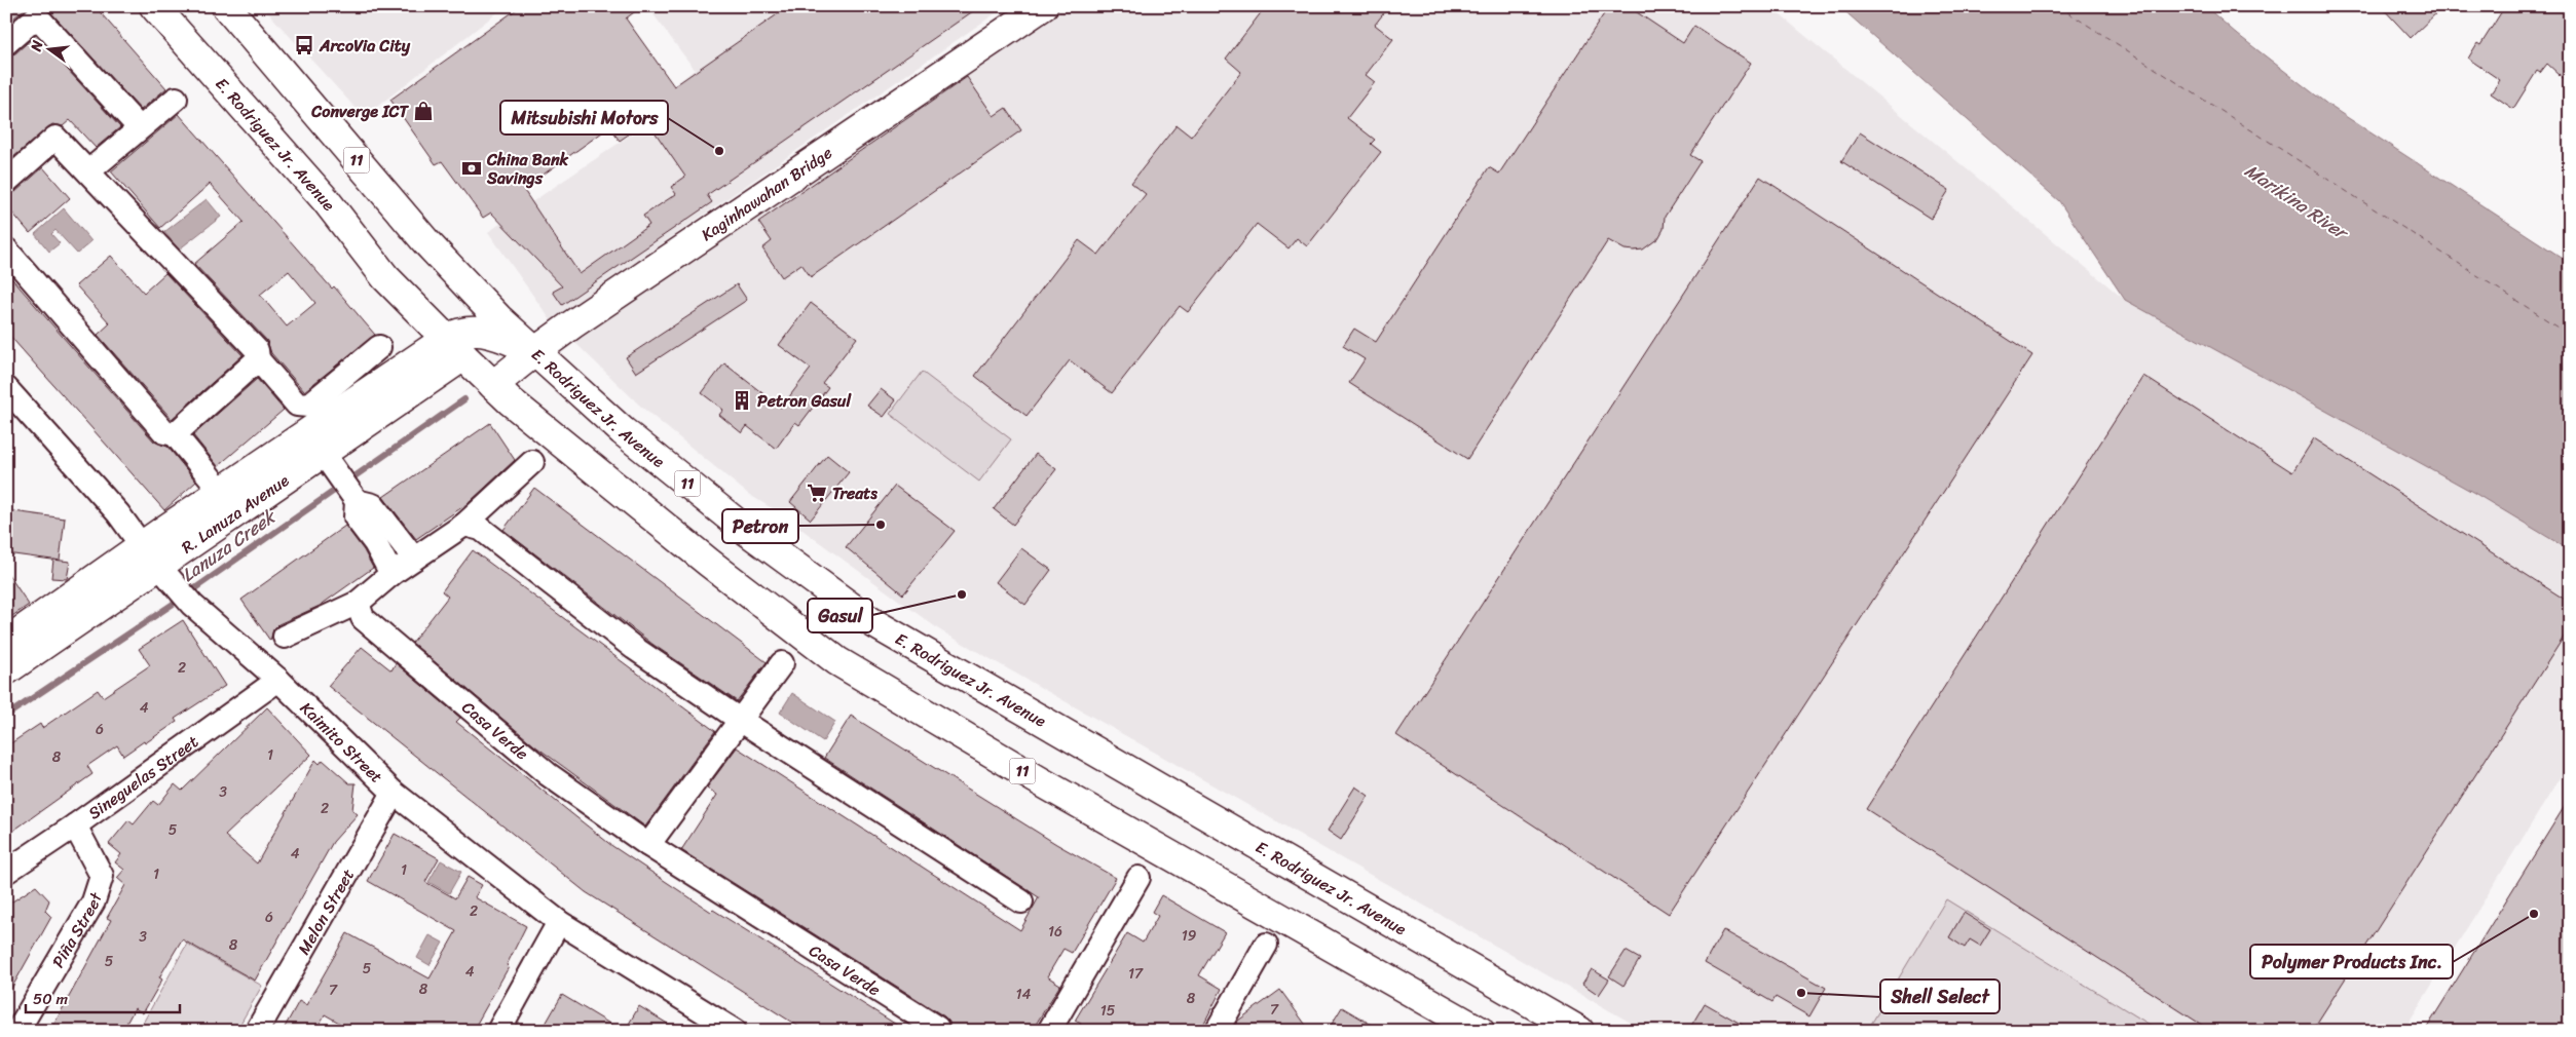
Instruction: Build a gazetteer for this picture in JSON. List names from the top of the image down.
{
  "streets": {
    "main road": [
      "E. Rodriguez Jr. Avenue",
      "11",
      "Kaginhawahan Bridge",
      "R. Lanuza Avenue"
    ],
    "street": [
      "Casa Verde",
      "Kaimito Street",
      "Sineguelas Street",
      "Melon Street",
      "Piña Street"
    ]
  },
  "crossings": [
    ["E. Rodriguez Jr. Avenue", "Kaginhawahan Bridge"],
    ["E. Rodriguez Jr. Avenue", "R. Lanuza Avenue"],
    ["R. Lanuza Avenue", "Kaimito Street"],
    ["Kaimito Street", "Sineguelas Street"],
    ["Kaimito Street", "Melon Street"],
    ["Sineguelas Street", "Piña Street"]
  ],
  "water": ["Marikina River", "Lanuza Creek"],
  "places": {
    "bus stop": ["ArcoVia City"],
    "shop": ["Converge ICT"],
    "other": [
      "Mitsubishi Motors",
      "Petron",
      "Gasul",
      "Polymer Products Inc.",
      "Shell Select"
    ],
    "bank": ["China Bank Savings"],
    "building": ["Petron Gasul"],
    "supermarket": ["Treats"]
  },
  "house_numbers": [
    "2",
    "4",
    "6",
    "1",
    "8",
    "3",
    "2",
    "5",
    "4",
    "1",
    "1",
    "2",
    "6",
    "16",
    "19",
    "3",
    "8",
    "5",
    "5",
    "4",
    "17",
    "8",
    "7",
    "14",
    "8",
    "7",
    "15"
  ],
  "scale_bar": "50 m",
  "north": "left"
}
